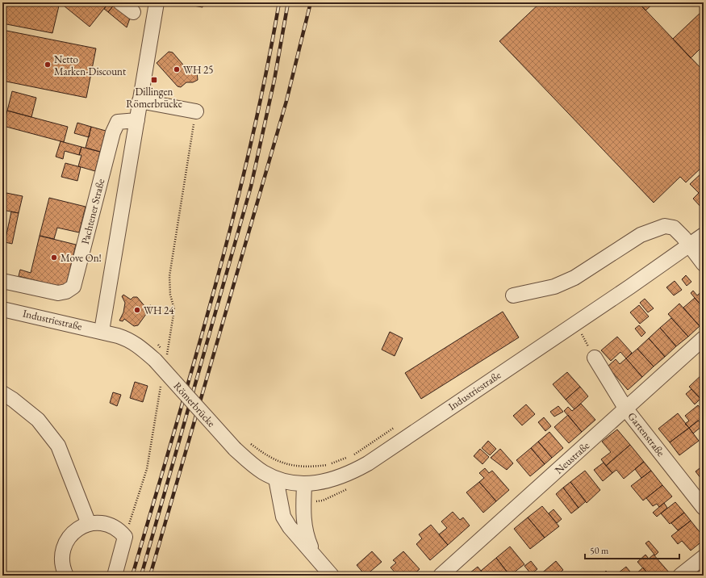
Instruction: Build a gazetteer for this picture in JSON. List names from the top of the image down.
{
  "streets": {
    "street": [
      "Pachtener Straße",
      "Industriestraße",
      "Römerbrücke",
      "Gartenstraße",
      "Neustraße"
    ]
  },
  "crossings": [
    ["Industriestraße", "Römerbrücke"],
    ["Gartenstraße", "Neustraße"]
  ],
  "places": {
    "other": [
      "Netto Marken-Discount",
      "WH 25",
      "Move On!",
      "WH 24"
    ],
    "transit": ["Dillingen Römerbrücke"]
  },
  "scale_bar": "50 m"
}
